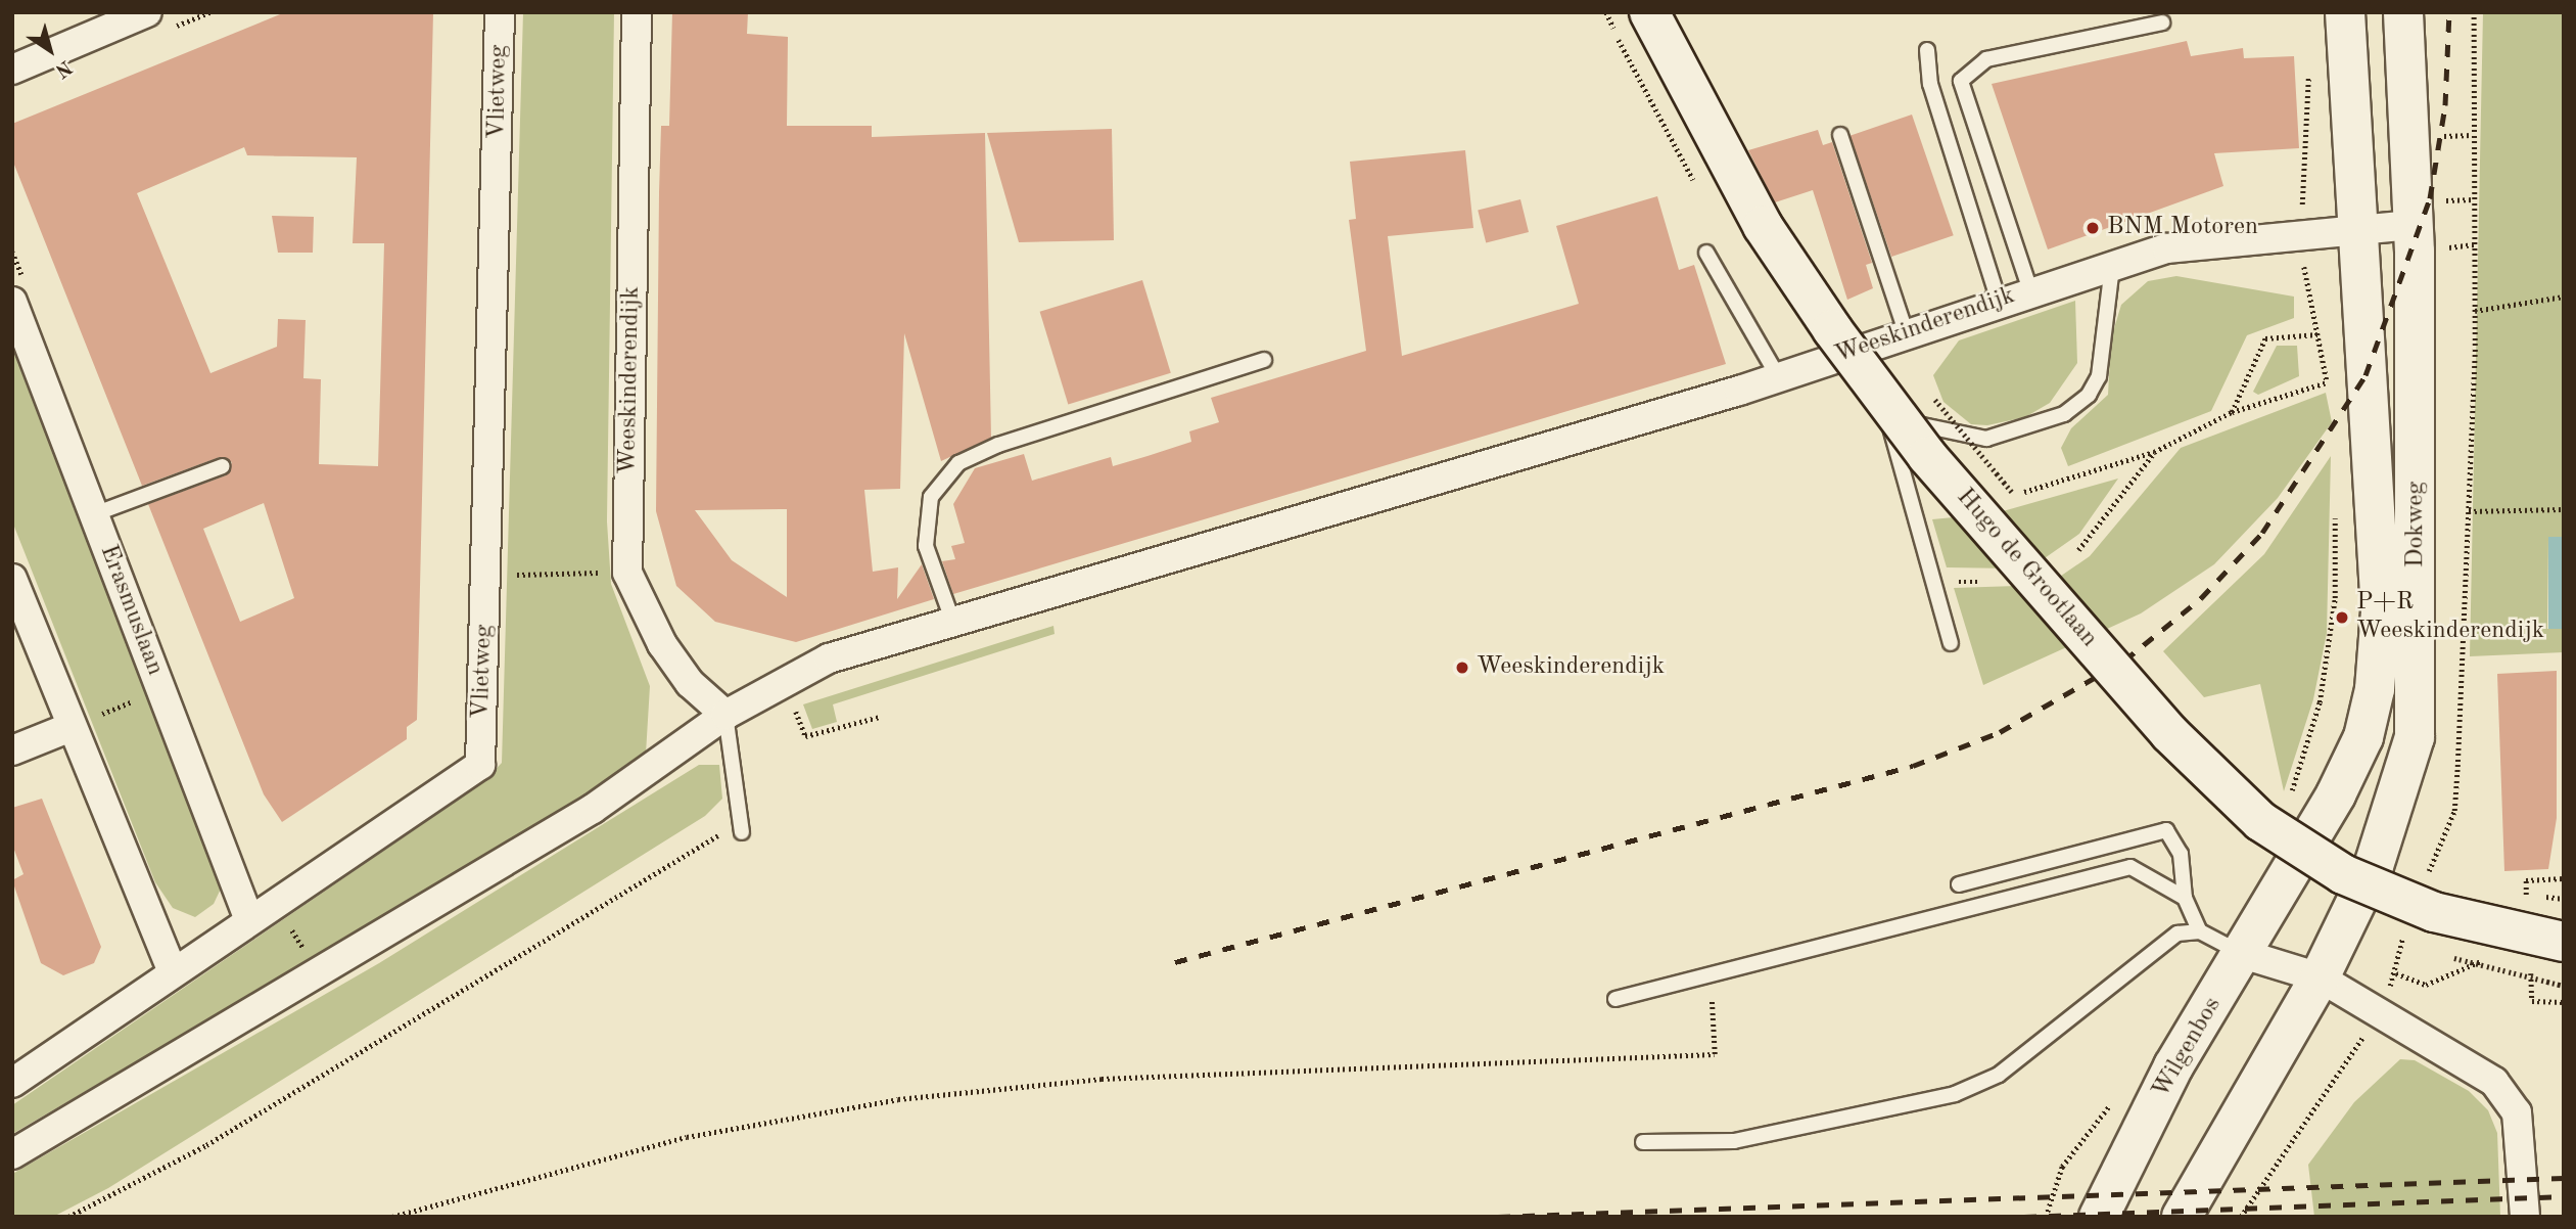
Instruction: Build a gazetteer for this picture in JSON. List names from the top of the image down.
{
  "streets": {
    "main road": ["Dokweg", "Hugo de Grootlaan", "Wilgenbos"],
    "street": ["Vlietweg", "Weeskinderendijk", "Erasmuslaan"]
  },
  "crossings": [
    ["Vlietweg", "Erasmuslaan"],
    ["Weeskinderendijk", "Dokweg"],
    ["Dokweg", "Wilgenbos"]
  ],
  "places": ["BNM Motoren", "P+R Weeskinderendijk", "Weeskinderendijk"],
  "north": "bottom right"
}
